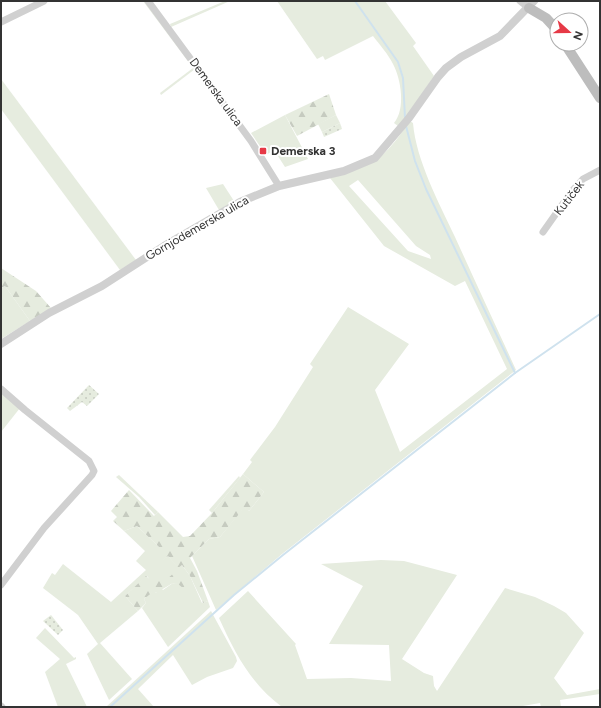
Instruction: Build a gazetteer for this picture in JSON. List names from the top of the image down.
{
  "streets": {
    "street": ["Demerska ulica", "Kutiček", "Gornjodemerska ulica"]
  },
  "crossings": [
    ["Demerska ulica", "Gornjodemerska ulica"]
  ],
  "places": {
    "transit": ["Demerska 3"]
  },
  "north": "right"
}
